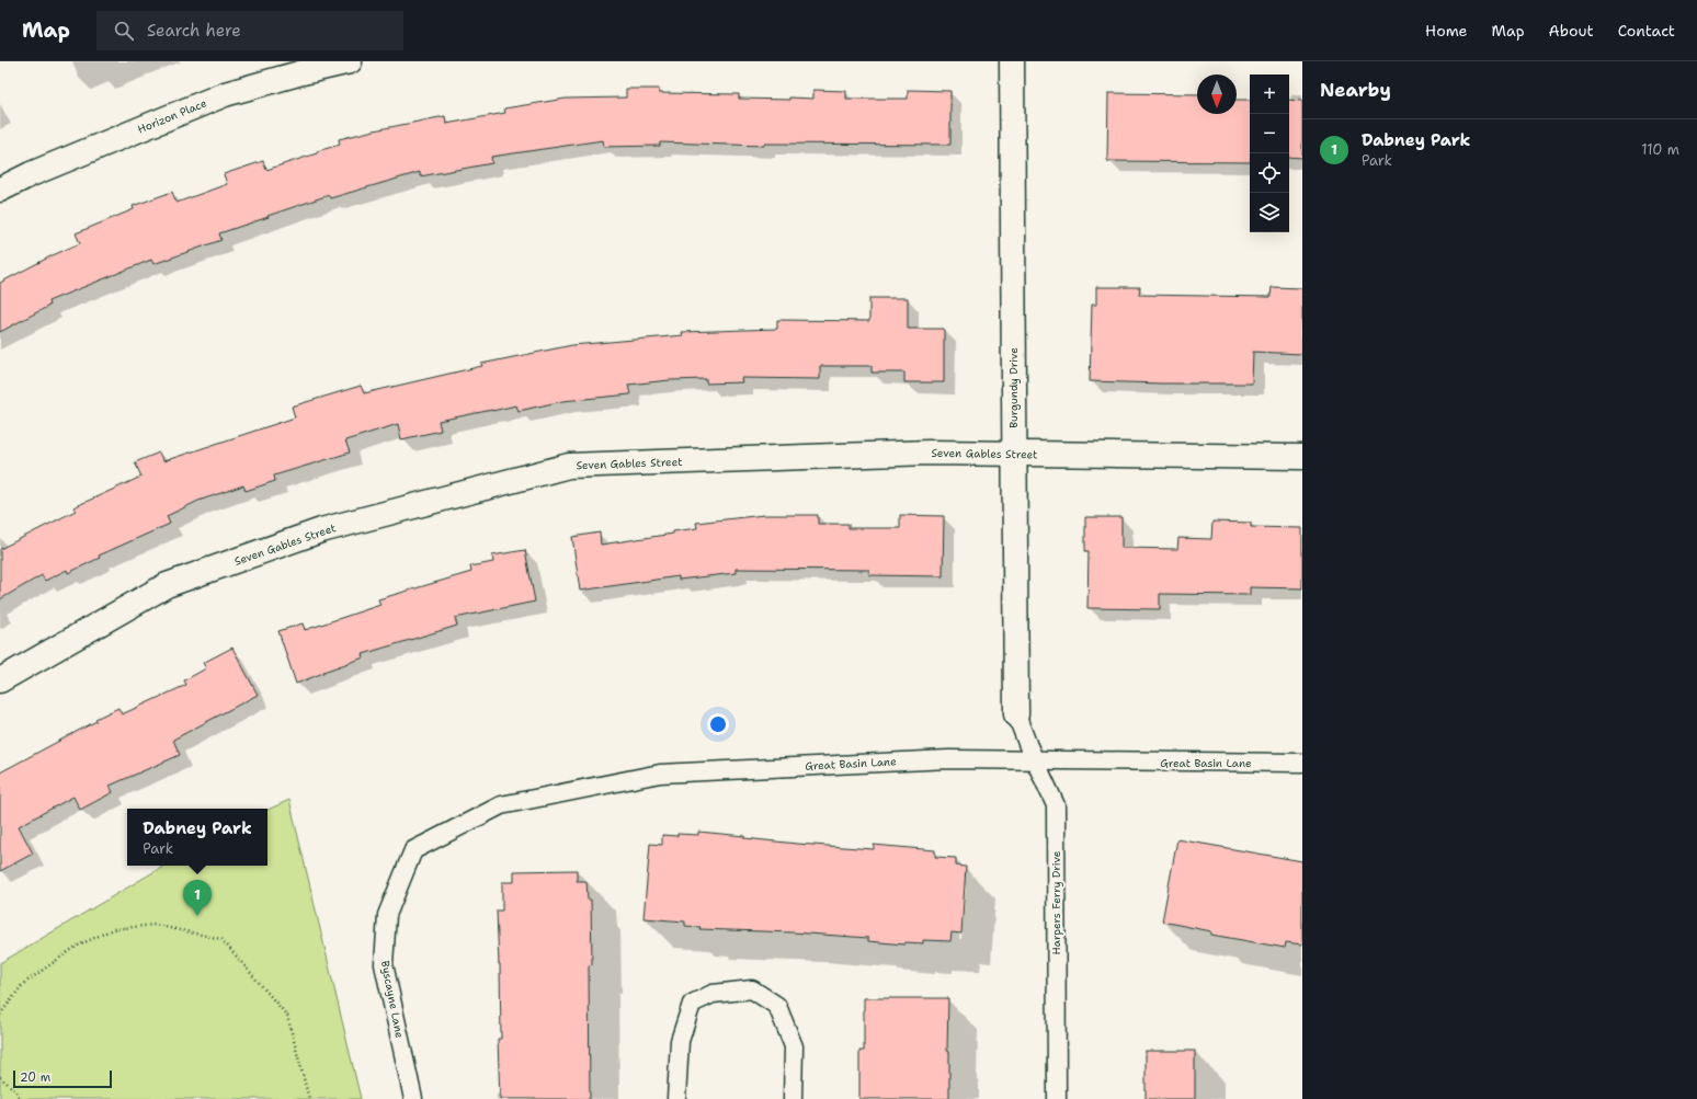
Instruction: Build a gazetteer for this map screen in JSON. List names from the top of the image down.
{
  "streets": {
    "street": ["Horizon Place", "Burgundy Drive", "Seven Gables Street"],
    "lane": ["Great Basin Lane", "Harpers Ferry Drive", "Byscayne Lane"]
  },
  "crossings": [
    ["Burgundy Drive", "Seven Gables Street"],
    ["Burgundy Drive", "Harpers Ferry Drive"],
    ["Great Basin Lane", "Harpers Ferry Drive"],
    ["Great Basin Lane", "Byscayne Lane"]
  ],
  "scale_bar": "20 m",
  "north": "bottom",
  "page": {
    "header": "Map",
    "search": "Search here",
    "nav": [
      "Home",
      "Map",
      "About",
      "Contact"
    ],
    "heading": "Nearby",
    "map_buttons": ["+", "−"],
    "list": [
      {
        "mark": "1",
        "name": "Dabney Park",
        "note": "Park",
        "value": "110 m"
      }
    ],
    "popup": ["Dabney Park", "Park"],
    "pins": "1",
    "scale": "20 m"
  }
}
